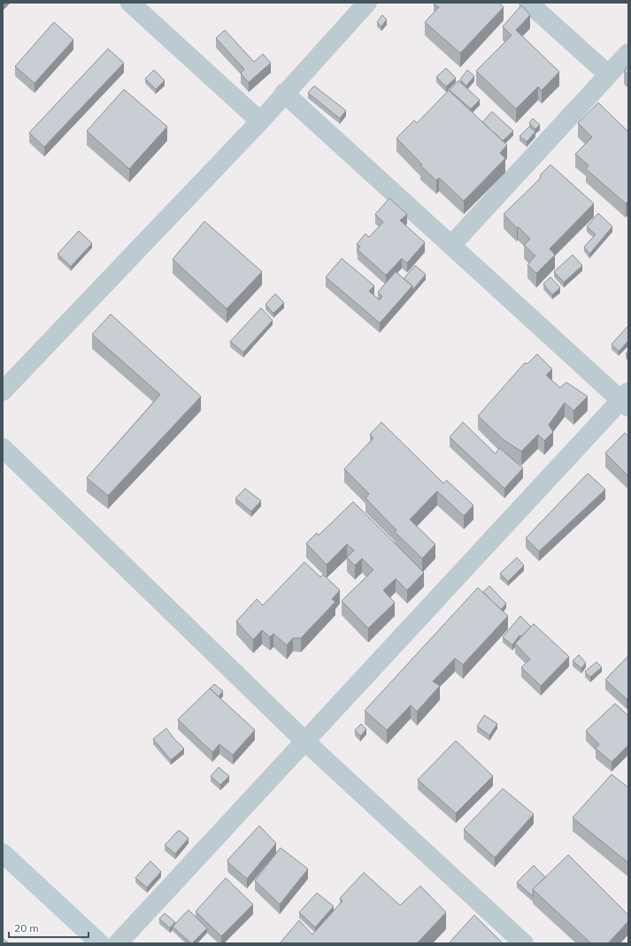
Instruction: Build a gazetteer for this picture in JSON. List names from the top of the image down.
{
  "scale_bar": "20 m"
}
